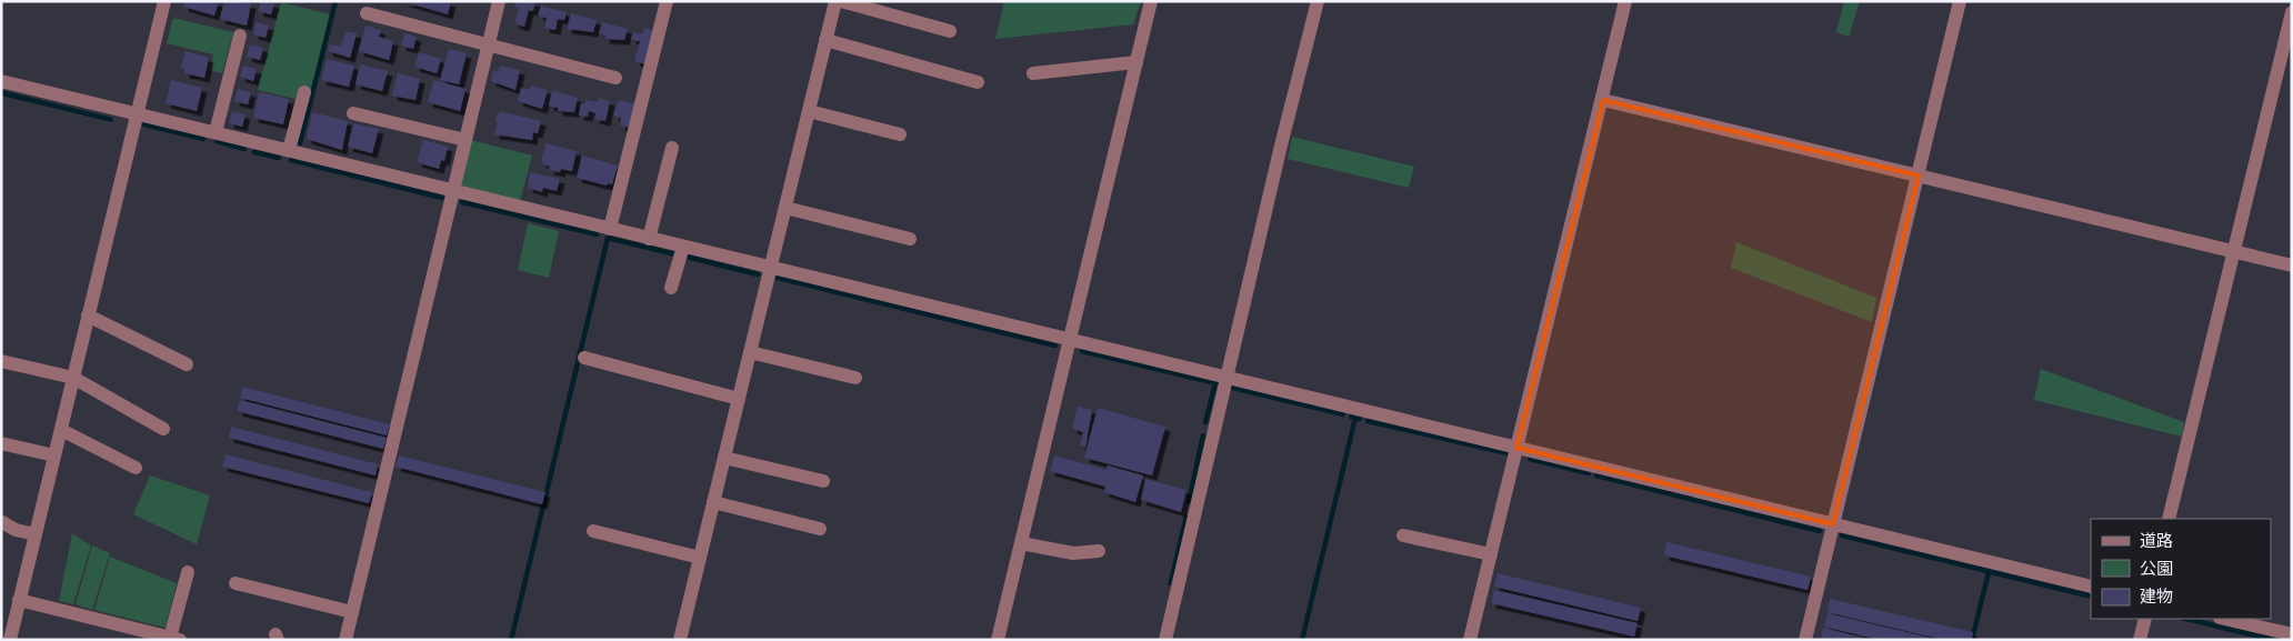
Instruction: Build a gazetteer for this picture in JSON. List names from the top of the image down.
{
  "legend": ["道路", "公園", "建物"]
}
